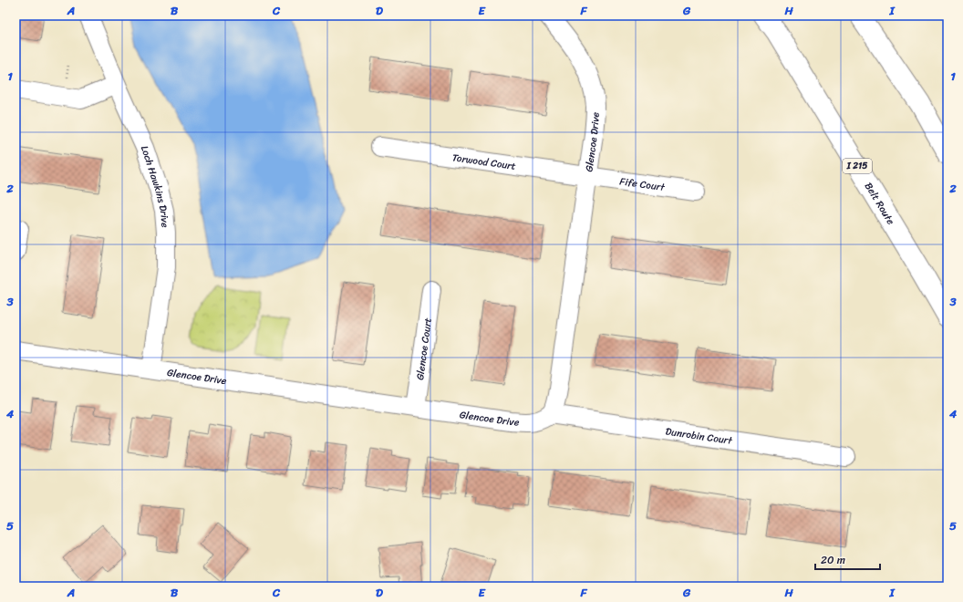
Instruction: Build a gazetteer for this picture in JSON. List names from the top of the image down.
{
  "streets": {
    "highway": ["I 215", "Belt Route"],
    "street": [
      "Glencoe Drive",
      "Torwood Court",
      "Fife Court",
      "Loch Hawkins Drive",
      "Glencoe Court",
      "Dunrobin Court"
    ]
  },
  "crossings": [
    ["Glencoe Drive", "Torwood Court"],
    ["Glencoe Drive", "Fife Court"],
    ["Glencoe Drive", "Loch Hawkins Drive"],
    ["Glencoe Drive", "Glencoe Court"],
    ["Glencoe Drive", "Dunrobin Court"],
    ["Torwood Court", "Fife Court"]
  ],
  "scale_bar": "20 m",
  "grid": {
    "columns": [
      "A",
      "B",
      "C",
      "D",
      "E",
      "F",
      "G",
      "H",
      "I"
    ],
    "rows": [
      "1",
      "2",
      "3",
      "4",
      "5"
    ]
  }
}
